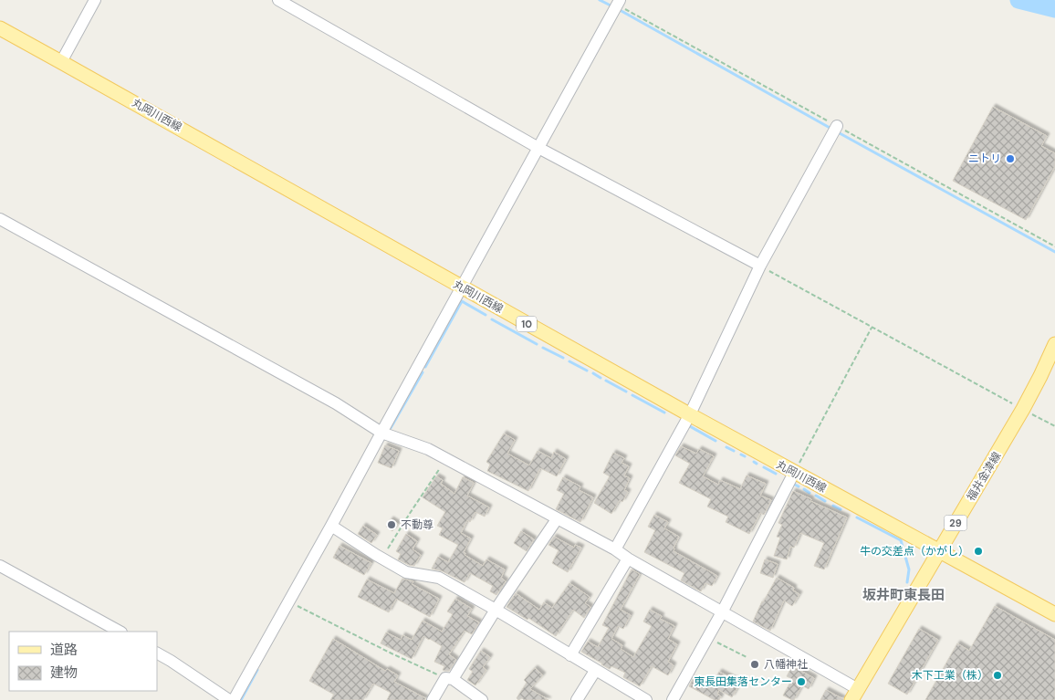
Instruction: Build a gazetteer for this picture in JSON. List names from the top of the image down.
{
  "streets": {
    "main road": [
      "丸岡川西線",
      "10",
      "福井金津線",
      "29"
    ]
  },
  "crossings": [
    ["丸岡川西線", "福井金津線"]
  ],
  "districts": ["坂井町東長田"],
  "places": [
    "ニトリ",
    "不動尊",
    "牛の交差点（かがし）",
    "八幡神社",
    "木下工業（株）",
    "東長田集落センター"
  ],
  "legend": ["道路", "建物"]
}
